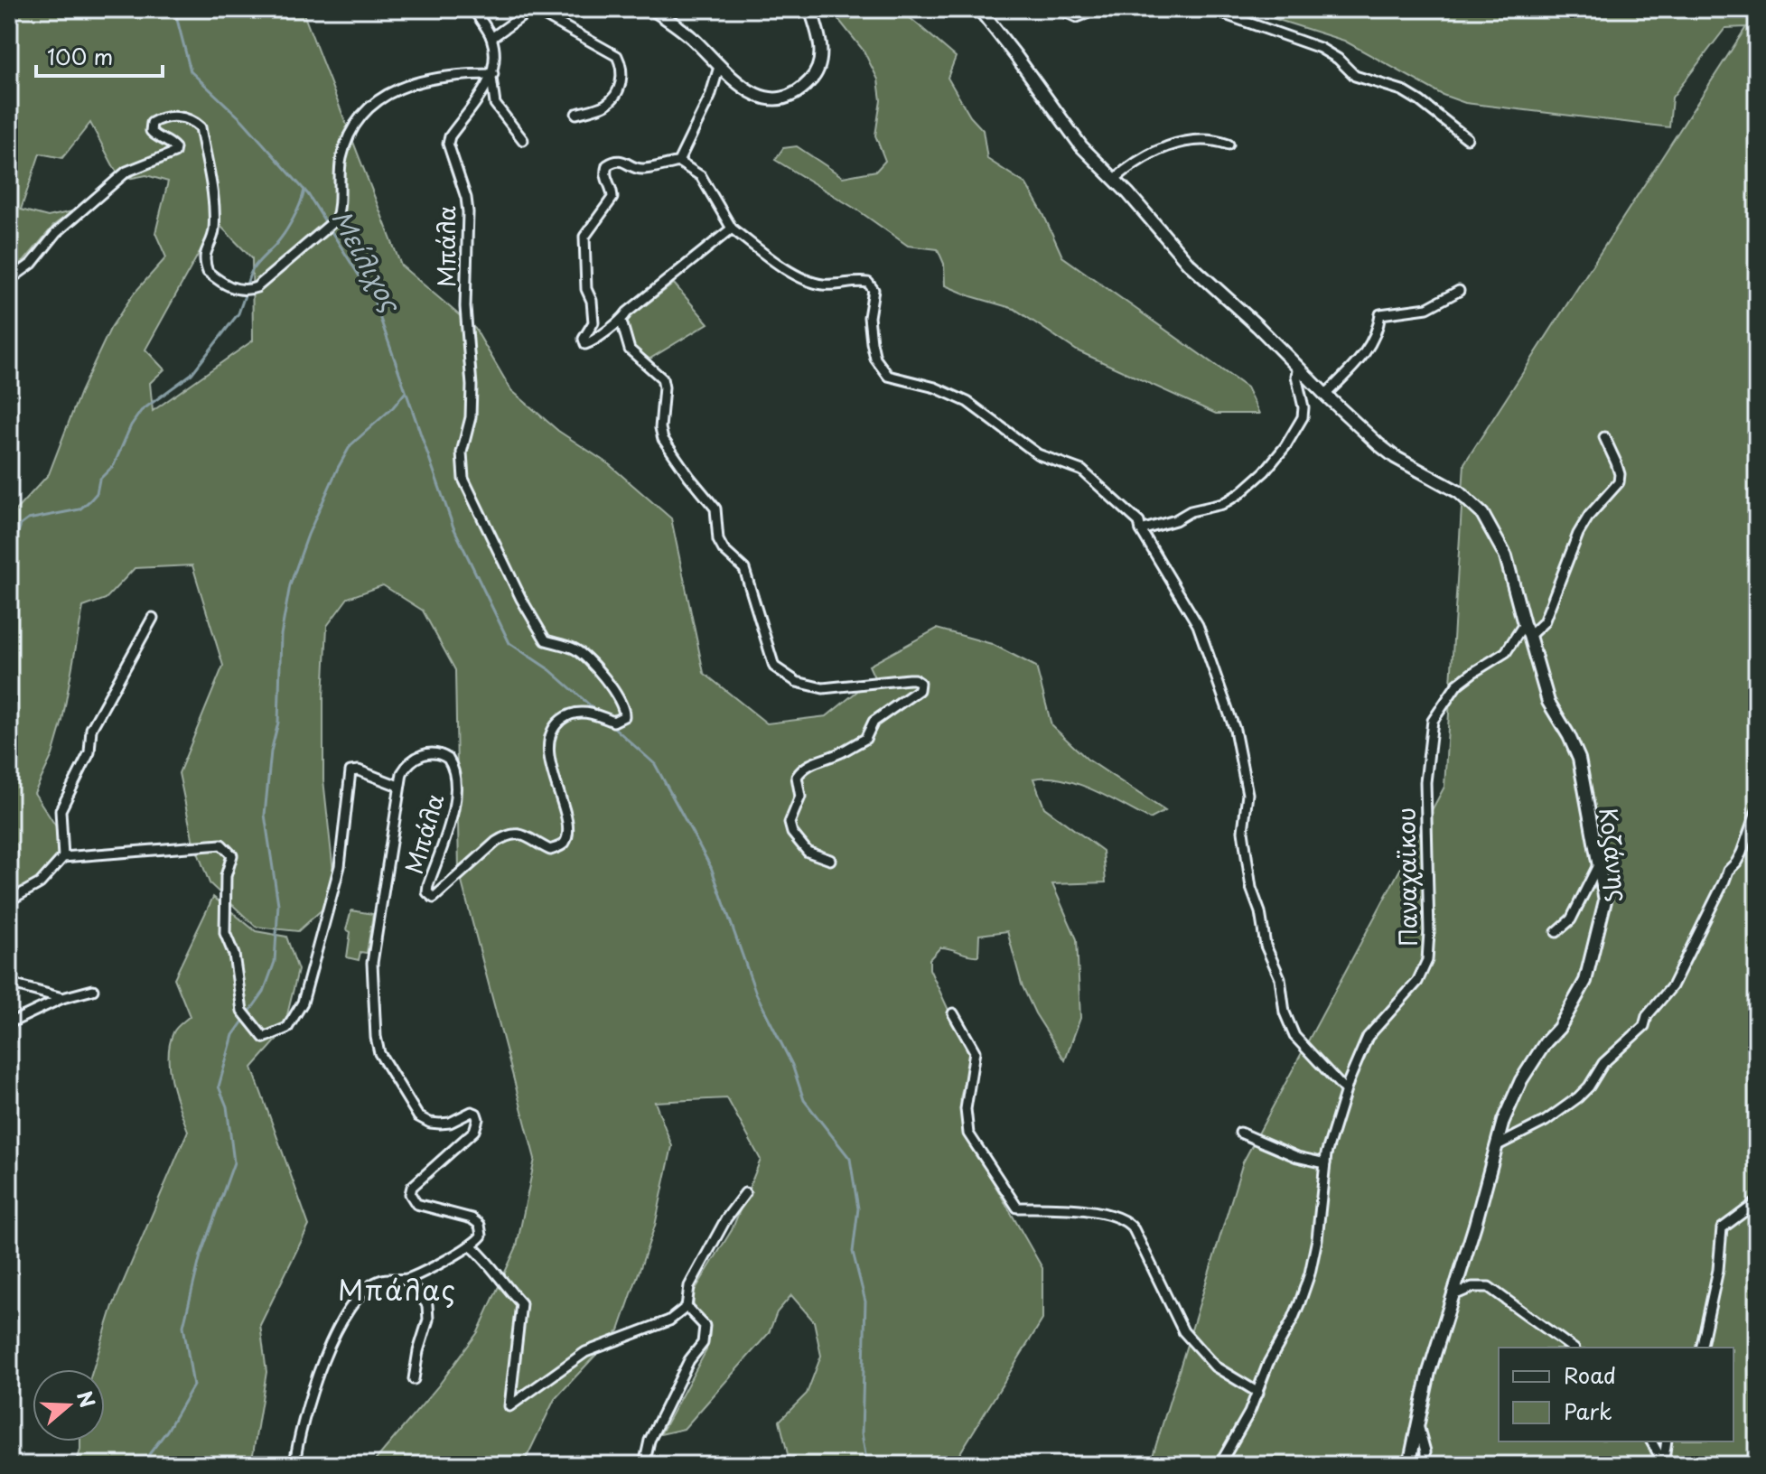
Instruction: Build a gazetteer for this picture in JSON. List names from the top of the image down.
{
  "streets": {
    "street": ["Μπάλα", "Κοζάνης", "Παναχαϊκου"]
  },
  "crossings": [
    ["Κοζάνης", "Παναχαϊκου"]
  ],
  "districts": ["Μπάλας"],
  "water": ["Μείλιχος"],
  "legend": ["Road", "Park"],
  "scale_bar": "100 m",
  "north": "right"
}
